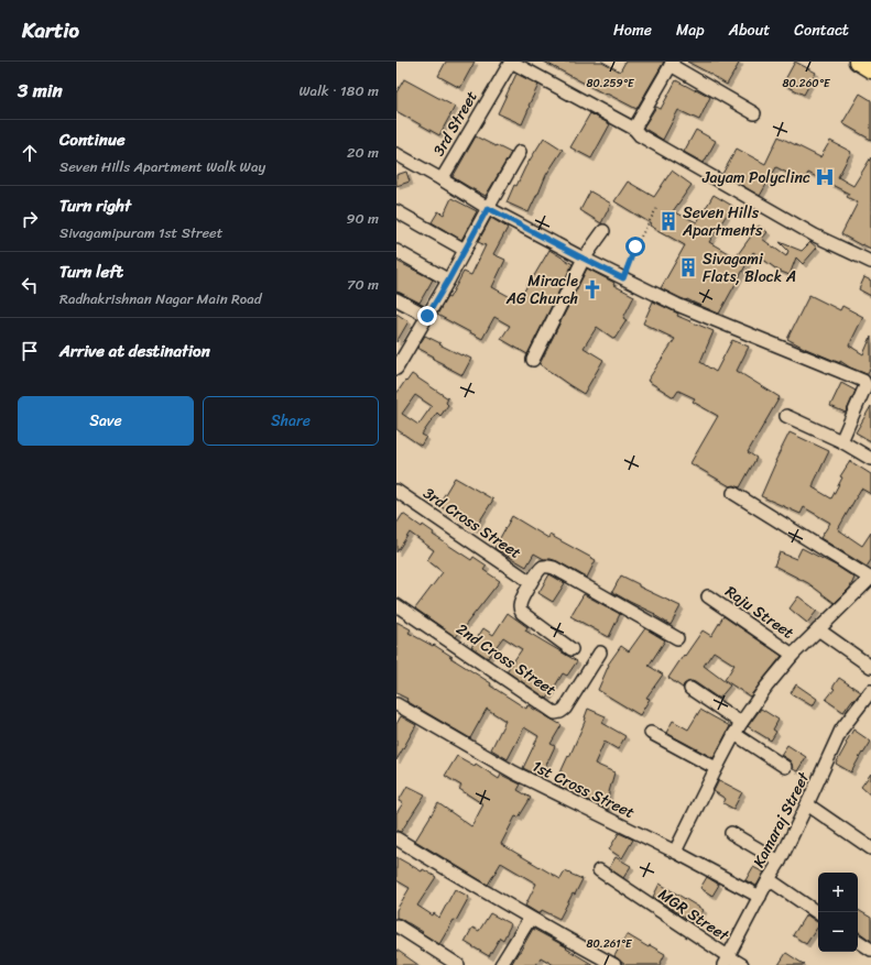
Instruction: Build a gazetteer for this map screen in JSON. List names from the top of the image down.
{
  "streets": {
    "street": [
      "3rd Street",
      "3rd Cross Street",
      "Raju Street",
      "2nd Cross Street",
      "1st Cross Street",
      "Kamaraj Street",
      "MGR Street"
    ]
  },
  "crossings": [
    ["1st Cross Street", "Kamaraj Street"],
    ["Kamaraj Street", "MGR Street"]
  ],
  "places": {
    "hospital": ["Jayam Polyclinc"],
    "building": ["Seven Hills Apartments", "Sivagami Flats, Block A"],
    "church": ["Miracle AG Church"]
  },
  "page": {
    "header": "Kartio",
    "nav": [
      "Home",
      "Map",
      "About",
      "Contact"
    ],
    "heading": ["3 min", "Walk · 180 m"],
    "list": [
      ["Continue", "Seven Hills Apartment Walk Way", "20 m"],
      ["Turn right", "Sivagamipuram 1st Street", "90 m"],
      ["Turn left", "Radhakrishnan Nagar Main Road", "70 m"],
      "Arrive at destination"
    ],
    "buttons": ["Save", "Share"],
    "map_buttons": ["+", "−"]
  },
  "coordinates": ["80.260°E", "80.259°E", "80.261°E"]
}
